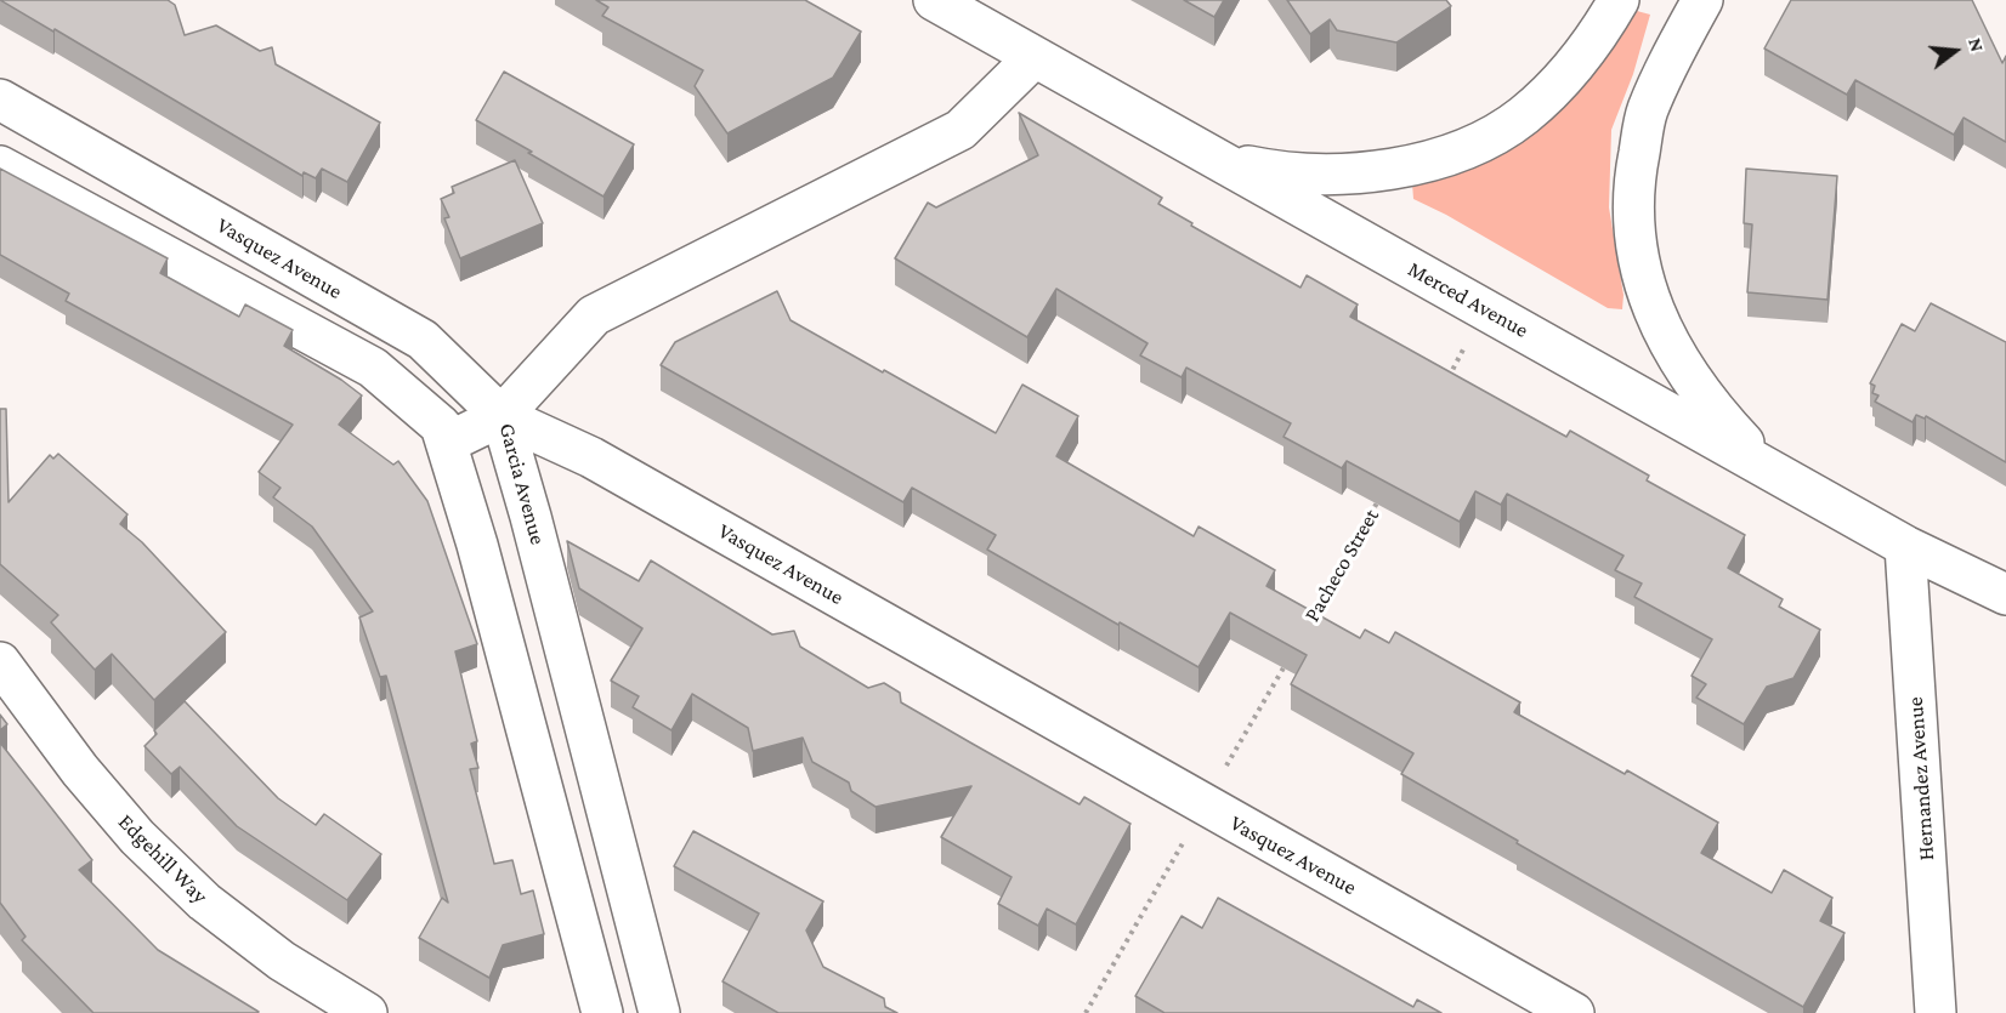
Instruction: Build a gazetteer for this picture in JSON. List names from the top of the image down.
{
  "streets": {
    "street": [
      "Vasquez Avenue",
      "Merced Avenue",
      "Garcia Avenue",
      "Hernandez Avenue",
      "Edgehill Way"
    ],
    "path": ["Pacheco Street"]
  },
  "crossings": [
    ["Vasquez Avenue", "Garcia Avenue"],
    ["Merced Avenue", "Garcia Avenue"],
    ["Merced Avenue", "Hernandez Avenue"]
  ],
  "north": "right"
}
